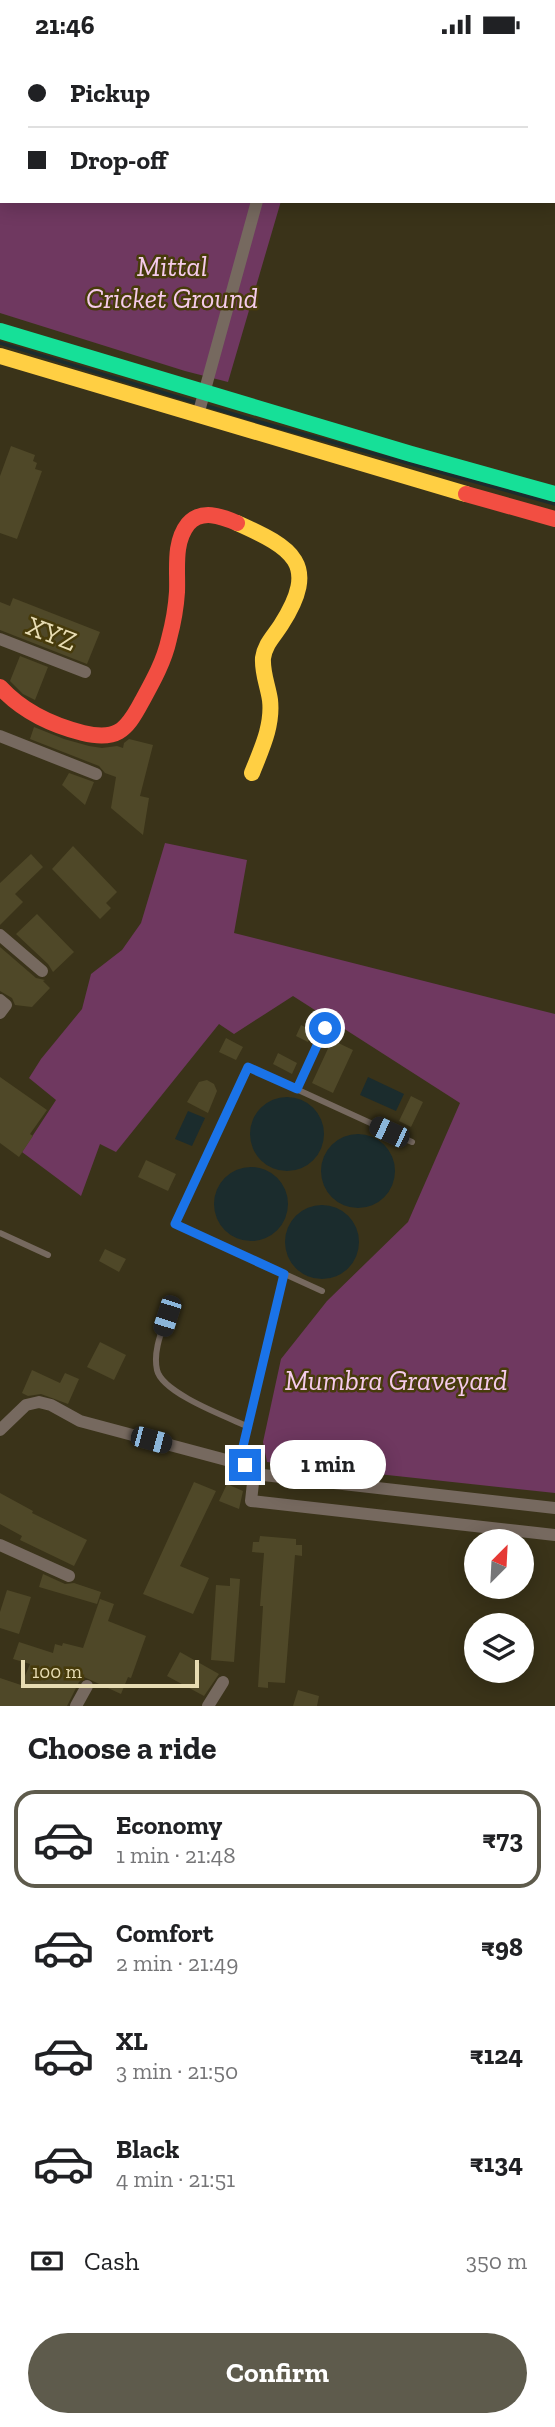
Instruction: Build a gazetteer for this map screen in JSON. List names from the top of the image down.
{
  "streets": {
    "street": ["XYZ"]
  },
  "parks": ["Mittal Cricket Ground", "Mumbra Graveyard"],
  "scale_bar": "100 m",
  "north": "top right",
  "page": {
    "status": "21:46",
    "banner": ["Pickup", "Drop-off"],
    "bubble": "1 min",
    "scale": "100 m",
    "heading": "Choose a ride",
    "list": [
      {
        "name": "Economy",
        "note": "1 min · 21:48",
        "value": "₹73"
      },
      {
        "name": "Comfort",
        "note": "2 min · 21:49",
        "value": "₹98"
      },
      {
        "name": "XL",
        "note": "3 min · 21:50",
        "value": "₹124"
      },
      {
        "name": "Black",
        "note": "4 min · 21:51",
        "value": "₹134"
      }
    ],
    "pay": ["Cash", "350 m"],
    "buttons": "Confirm"
  }
}
